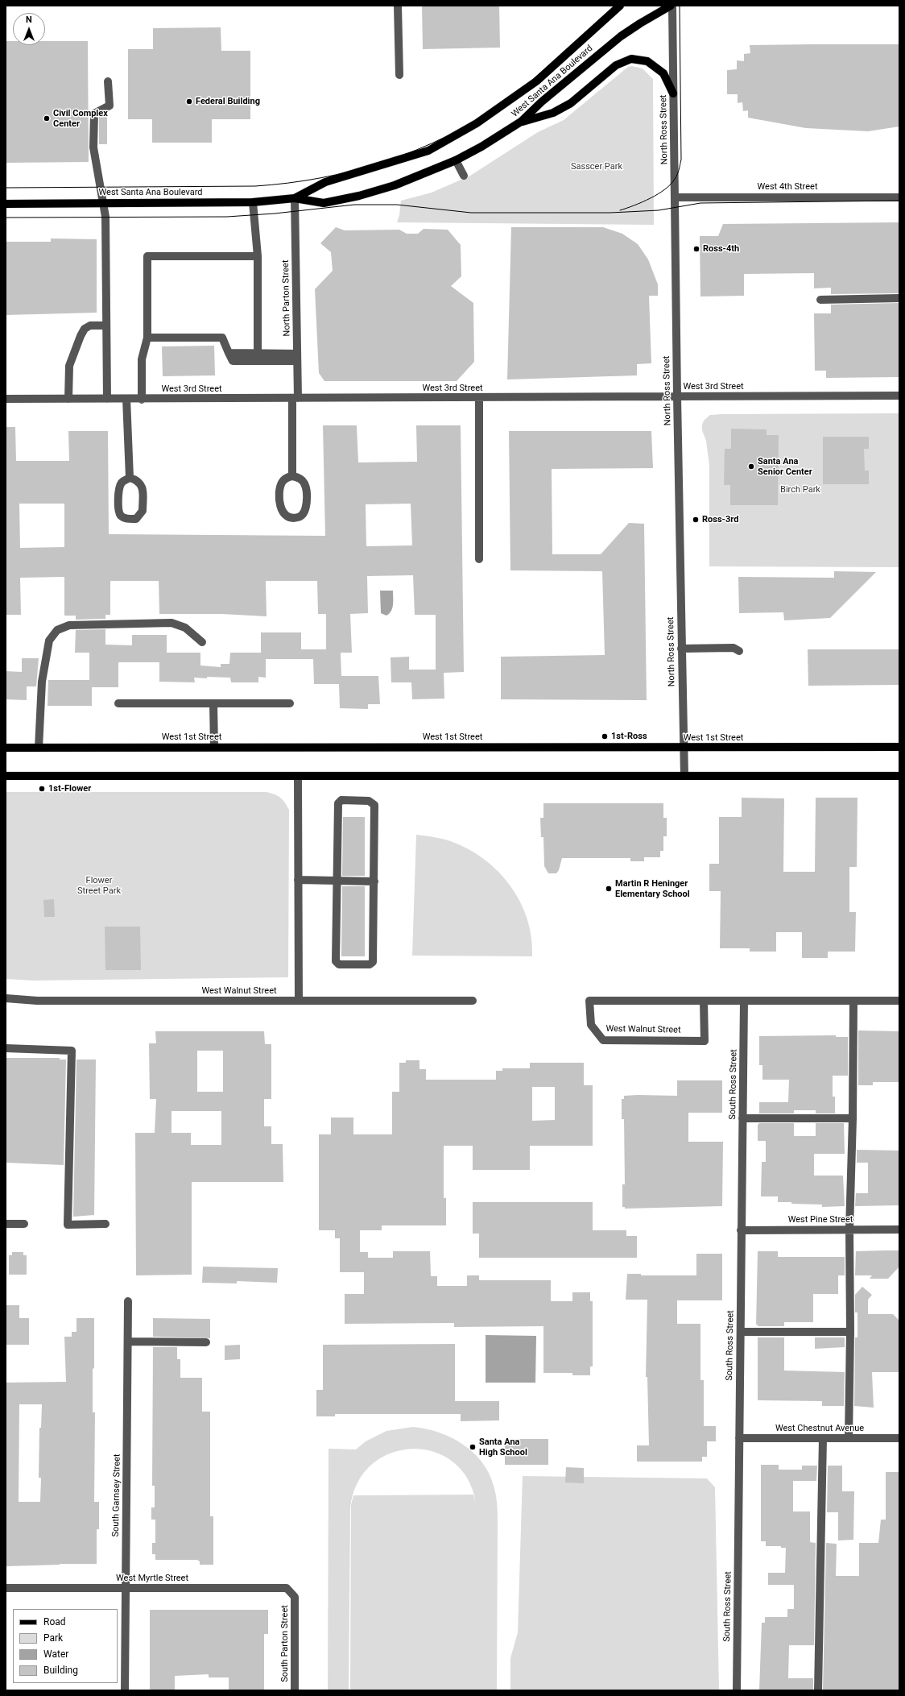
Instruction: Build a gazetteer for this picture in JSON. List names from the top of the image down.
{
  "streets": {
    "main road": ["West Santa Ana Boulevard", "West 1st Street"],
    "street": [
      "North Ross Street",
      "West 4th Street",
      "North Parton Street",
      "West 3rd Street",
      "West Walnut Street",
      "South Ross Street",
      "West Pine Street",
      "West Chestnut Avenue",
      "South Garnsey Street",
      "West Myrtle Street",
      "South Parton Street"
    ]
  },
  "crossings": [
    ["West Santa Ana Boulevard", "North Ross Street"],
    ["West Santa Ana Boulevard", "North Parton Street"],
    ["North Ross Street", "West 4th Street"],
    ["North Ross Street", "West 3rd Street"],
    ["North Ross Street", "West 1st Street"],
    ["North Parton Street", "West 3rd Street"],
    ["West Walnut Street", "South Ross Street"],
    ["South Ross Street", "West Pine Street"],
    ["South Ross Street", "West Chestnut Avenue"],
    ["South Garnsey Street", "West Myrtle Street"],
    ["West Myrtle Street", "South Parton Street"]
  ],
  "parks": ["Sasscer Park", "Birch Park", "Flower Street Park"],
  "places": [
    "Federal Building",
    "Civil Complex Center",
    "Ross-4th",
    "Santa Ana Senior Center",
    "Ross-3rd",
    "1st-Ross",
    "1st-Flower",
    "Martin R Heninger Elementary School",
    "Santa Ana High School"
  ],
  "legend": [
    "Road",
    "Park",
    "Water",
    "Building"
  ],
  "north": "top"
}
